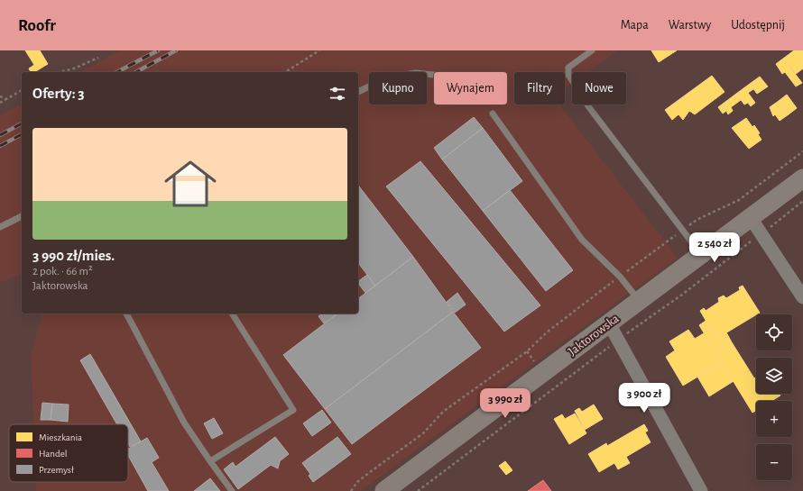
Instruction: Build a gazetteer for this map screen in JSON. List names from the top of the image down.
{
  "streets": {
    "main road": ["Jaktorowska"]
  },
  "legend": ["Mieszkania", "Handel", "Przemysł"],
  "page": {
    "header": "Roofr",
    "nav": ["Mapa", "Warstwy", "Udostępnij"],
    "chip": [
      "Kupno",
      "Wynajem",
      "Filtry",
      "Nowe"
    ],
    "heading": "Oferty: 3",
    "list": [
      {
        "name": "3 990 zł/mies.",
        "note": "2 pok. · 66 m² · Jaktorowska"
      }
    ],
    "price": ["2 540 zł", "3 900 zł", "3 990 zł"],
    "map_buttons": ["+", "−"]
  }
}
